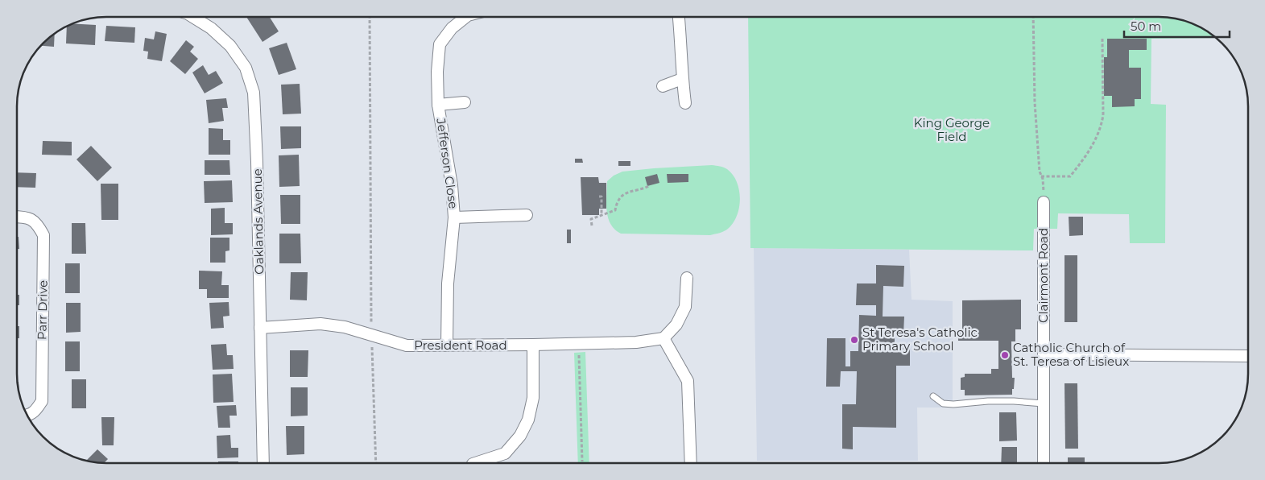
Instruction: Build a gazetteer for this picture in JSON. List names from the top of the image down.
{
  "streets": {
    "street": [
      "Jefferson Close",
      "Oaklands Avenue",
      "Clairmont Road",
      "Parr Drive",
      "President Road"
    ]
  },
  "crossings": [
    ["Jefferson Close", "President Road"],
    ["Oaklands Avenue", "President Road"]
  ],
  "parks": ["King George Field"],
  "places": ["St Teresa's Catholic Primary School", "Catholic Church of St. Teresa of Lisieux"],
  "scale_bar": "50 m"
}
